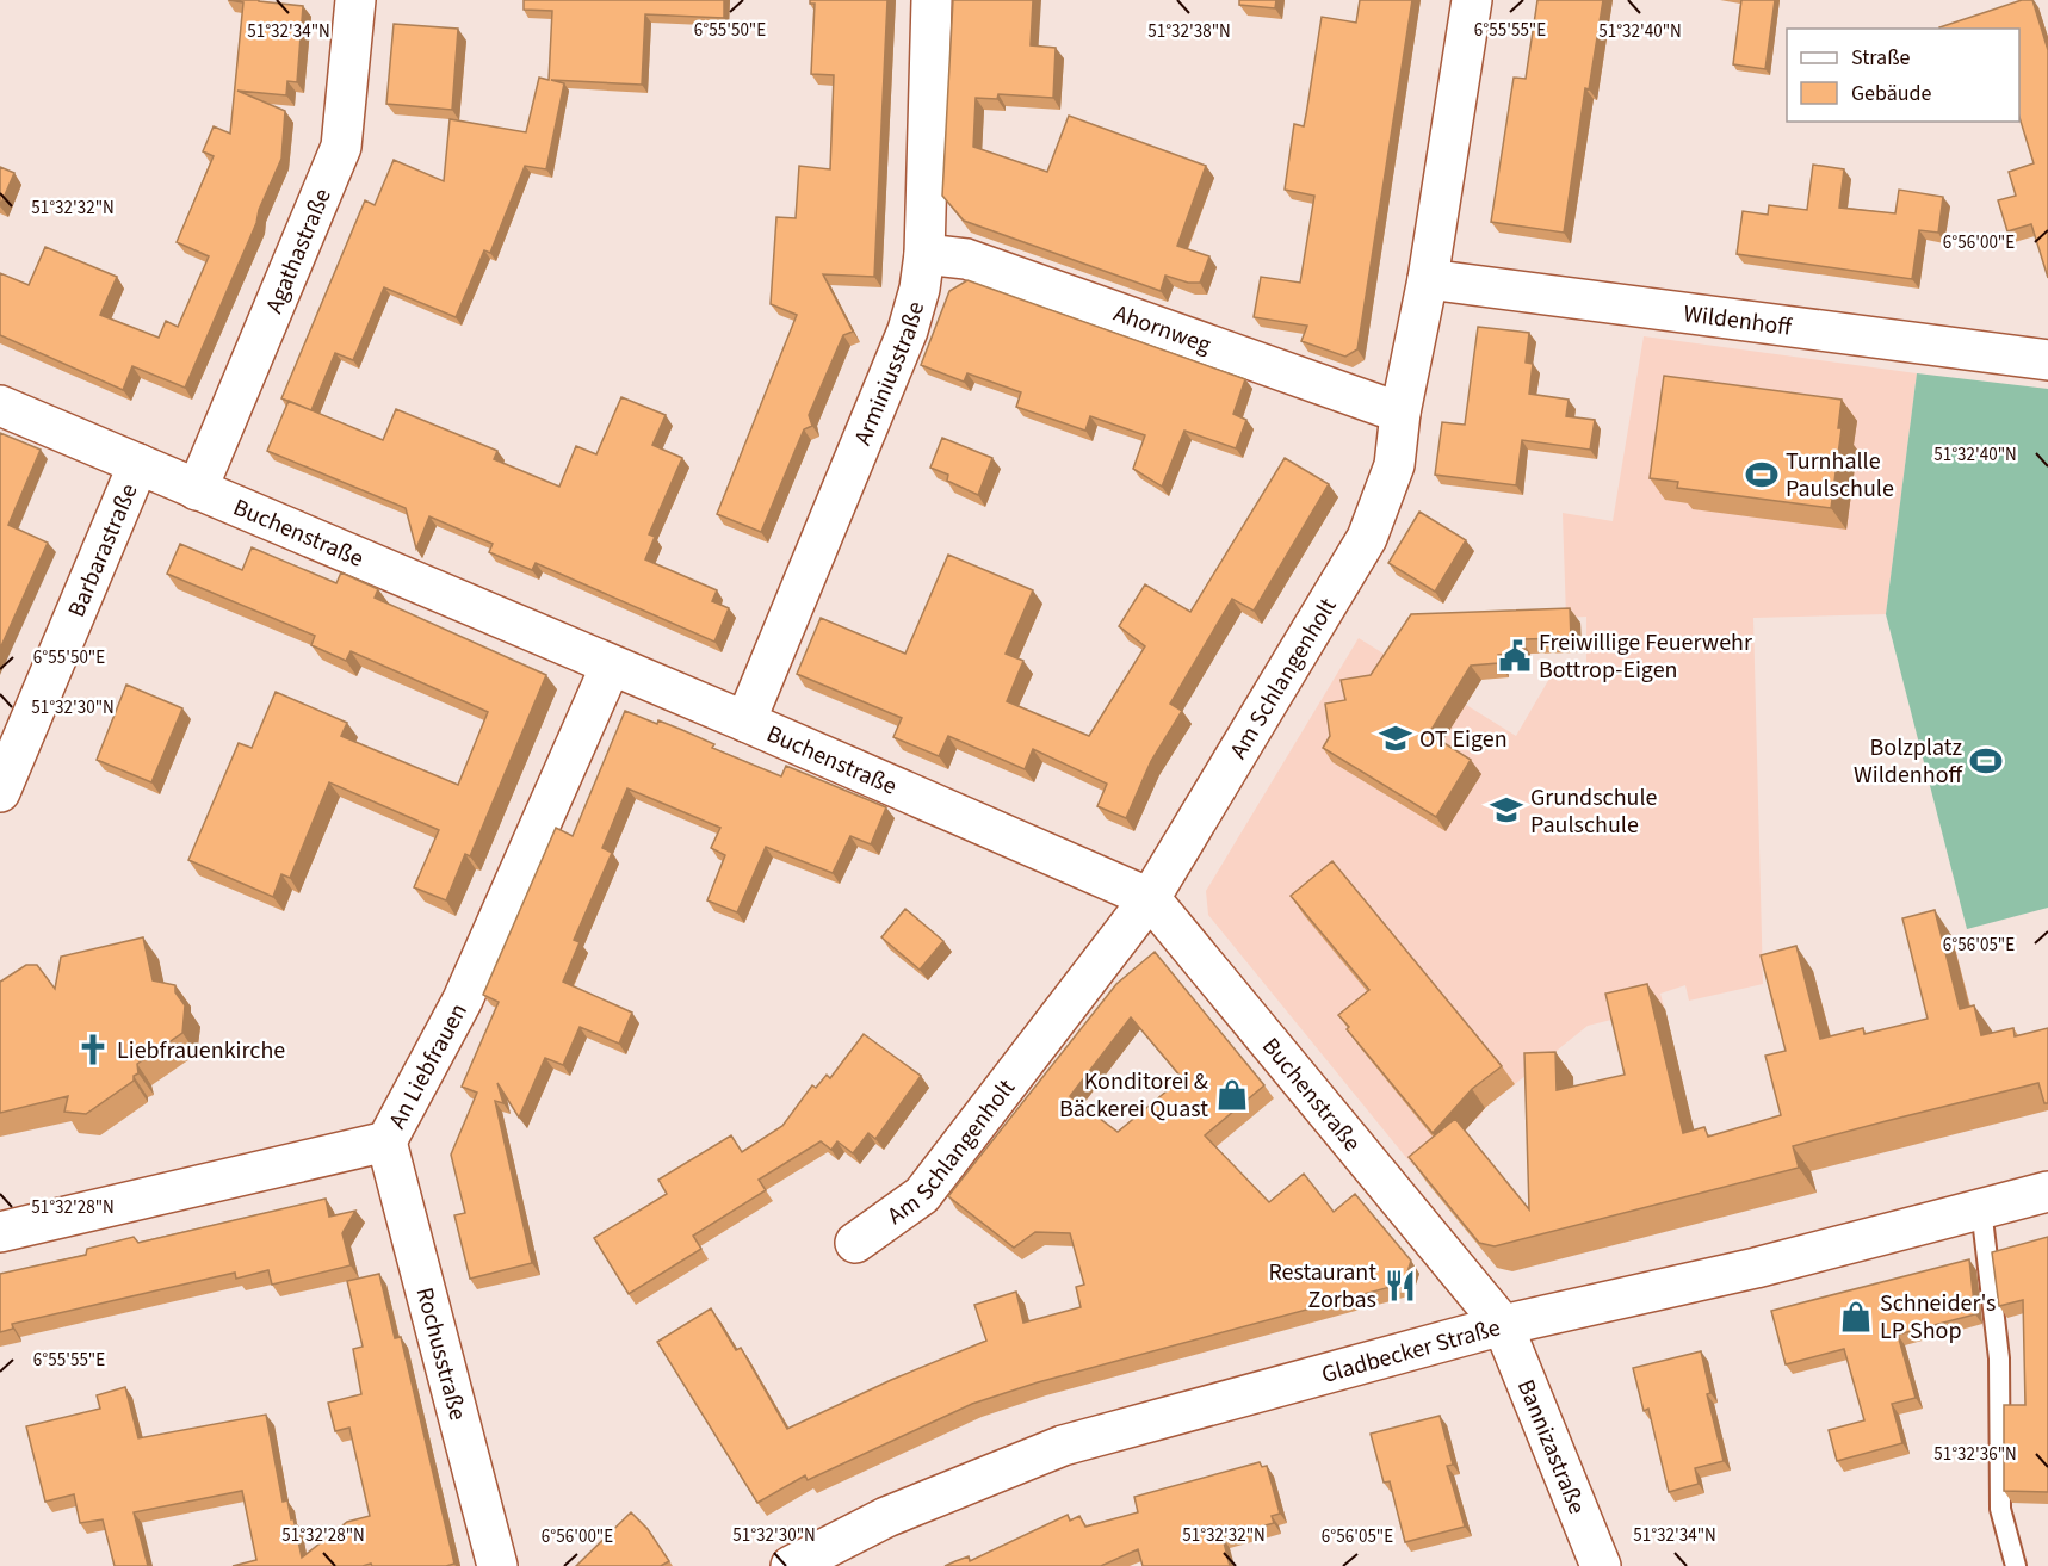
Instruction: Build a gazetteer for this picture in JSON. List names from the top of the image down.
{
  "streets": {
    "street": [
      "Agathastraße",
      "Wildenhoff",
      "Ahornweg",
      "Arminiusstraße",
      "Buchenstraße",
      "Barbarastraße",
      "Am Schlangenholt",
      "An Liebfrauen",
      "Gladbecker Straße",
      "Rochusstraße",
      "Bannizastraße"
    ]
  },
  "crossings": [
    ["Agathastraße", "Buchenstraße"],
    ["Wildenhoff", "Am Schlangenholt"],
    ["Ahornweg", "Arminiusstraße"],
    ["Ahornweg", "Am Schlangenholt"],
    ["Arminiusstraße", "Buchenstraße"],
    ["Buchenstraße", "Barbarastraße"],
    ["Buchenstraße", "Am Schlangenholt"],
    ["Buchenstraße", "An Liebfrauen"],
    ["Buchenstraße", "Gladbecker Straße"],
    ["Buchenstraße", "Bannizastraße"],
    ["An Liebfrauen", "Rochusstraße"],
    ["Gladbecker Straße", "Bannizastraße"]
  ],
  "places": {
    "sports": ["Turnhalle Paulschule", "Bolzplatz Wildenhoff"],
    "public building": ["Freiwillige Feuerwehr Bottrop-Eigen"],
    "school or university": ["OT Eigen", "Grundschule Paulschule"],
    "church": ["Liebfrauenkirche"],
    "shop": ["Konditorei & Bäckerei Quast", "Schneider's LP Shop"],
    "restaurant": ["Restaurant Zorbas"]
  },
  "legend": ["Straße", "Gebäude"],
  "coordinates": [
    "6°55'50\"E",
    "6°55'55\"E",
    "51°32'34\"N",
    "51°32'38\"N",
    "51°32'40\"N",
    "51°32'32\"N",
    "6°56'00\"E",
    "51°32'30\"N",
    "6°56'05\"E",
    "51°32'28\"N",
    "51°32'36\"N"
  ]
}
